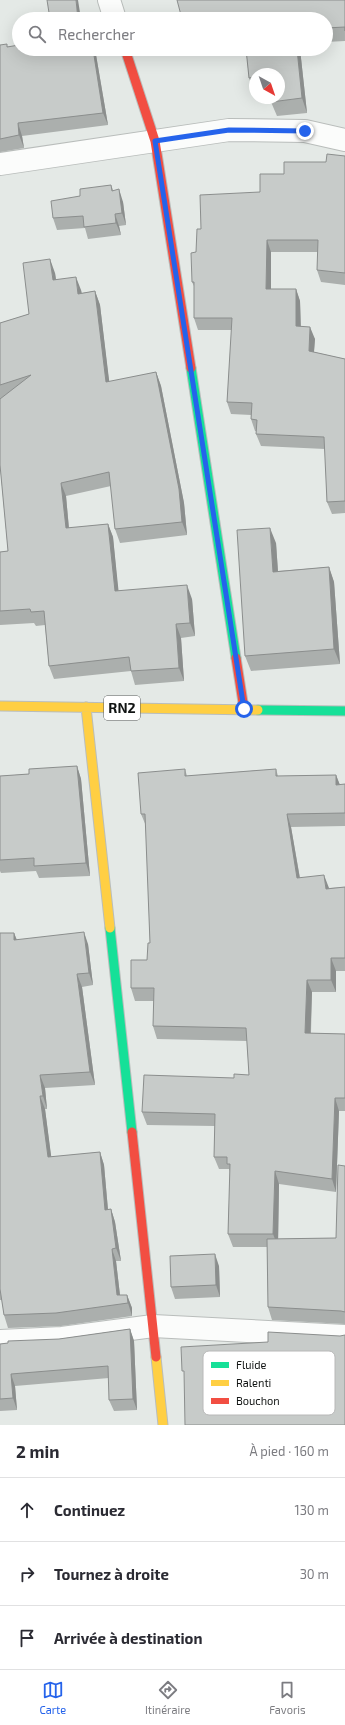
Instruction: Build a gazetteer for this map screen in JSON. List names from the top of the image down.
{
  "streets": {
    "main road": ["RN2"]
  },
  "legend": ["Fluide", "Ralenti", "Bouchon"],
  "north": "bottom right",
  "page": {
    "search": "Rechercher",
    "heading": ["2 min", "À pied · 160 m"],
    "list": [
      ["Continuez", "130 m"],
      ["Tournez à droite", "30 m"],
      "Arrivée à destination"
    ],
    "nav": ["Carte", "Itinéraire", "Favoris"]
  }
}
